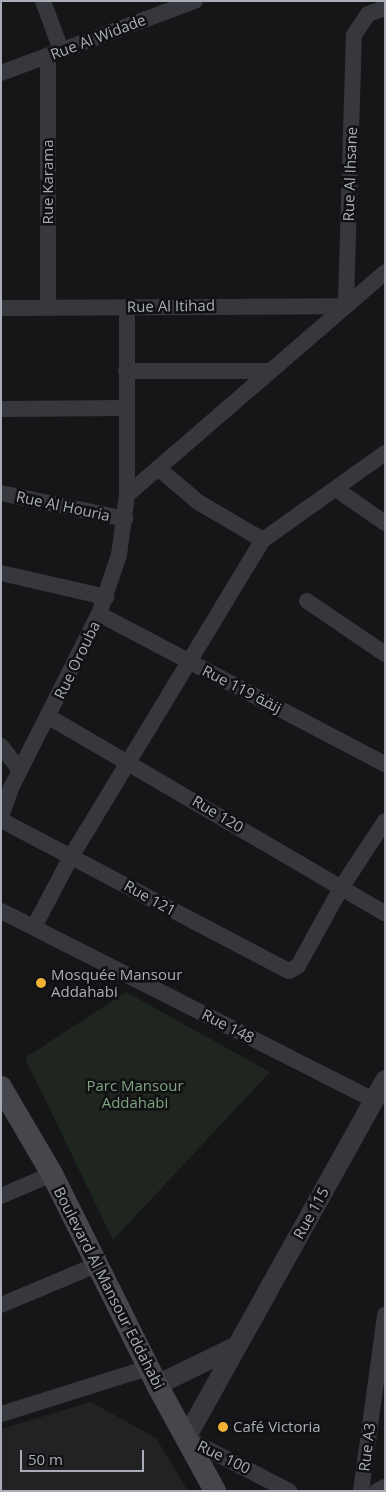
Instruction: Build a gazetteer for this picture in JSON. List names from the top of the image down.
{
  "streets": {
    "main road": ["Boulevard Al Mansour Eddahabi"],
    "street": [
      "Rue Al Widade",
      "Rue Al Ihsane",
      "Rue Karama",
      "Rue Al Itihad",
      "Rue Al Houria",
      "Rue Orouba",
      "Rue 119 زنقة",
      "Rue 120",
      "Rue 121",
      "Rue 148",
      "Rue 115",
      "Rue A3",
      "Rue 100"
    ]
  },
  "crossings": [
    ["Rue Al Widade", "Rue Karama"],
    ["Rue Al Ihsane", "Rue Al Itihad"],
    ["Rue Karama", "Rue Al Itihad"],
    ["Rue Al Itihad", "Rue Orouba"],
    ["Rue Al Houria", "Rue Orouba"],
    ["Rue Orouba", "Rue 119 زنقة"],
    ["Rue Orouba", "Rue 120"],
    ["Rue Orouba", "Rue 121"],
    ["Rue 120", "Rue 121"],
    ["Rue 148", "Rue 115"],
    ["Rue 115", "Boulevard Al Mansour Eddahabi"],
    ["Rue 115", "Rue 100"],
    ["Boulevard Al Mansour Eddahabi", "Rue 100"]
  ],
  "parks": ["Parc Mansour Addahabi"],
  "places": ["Mosquée Mansour Addahabi", "Café Victoria"],
  "scale_bar": "50 m"
}
